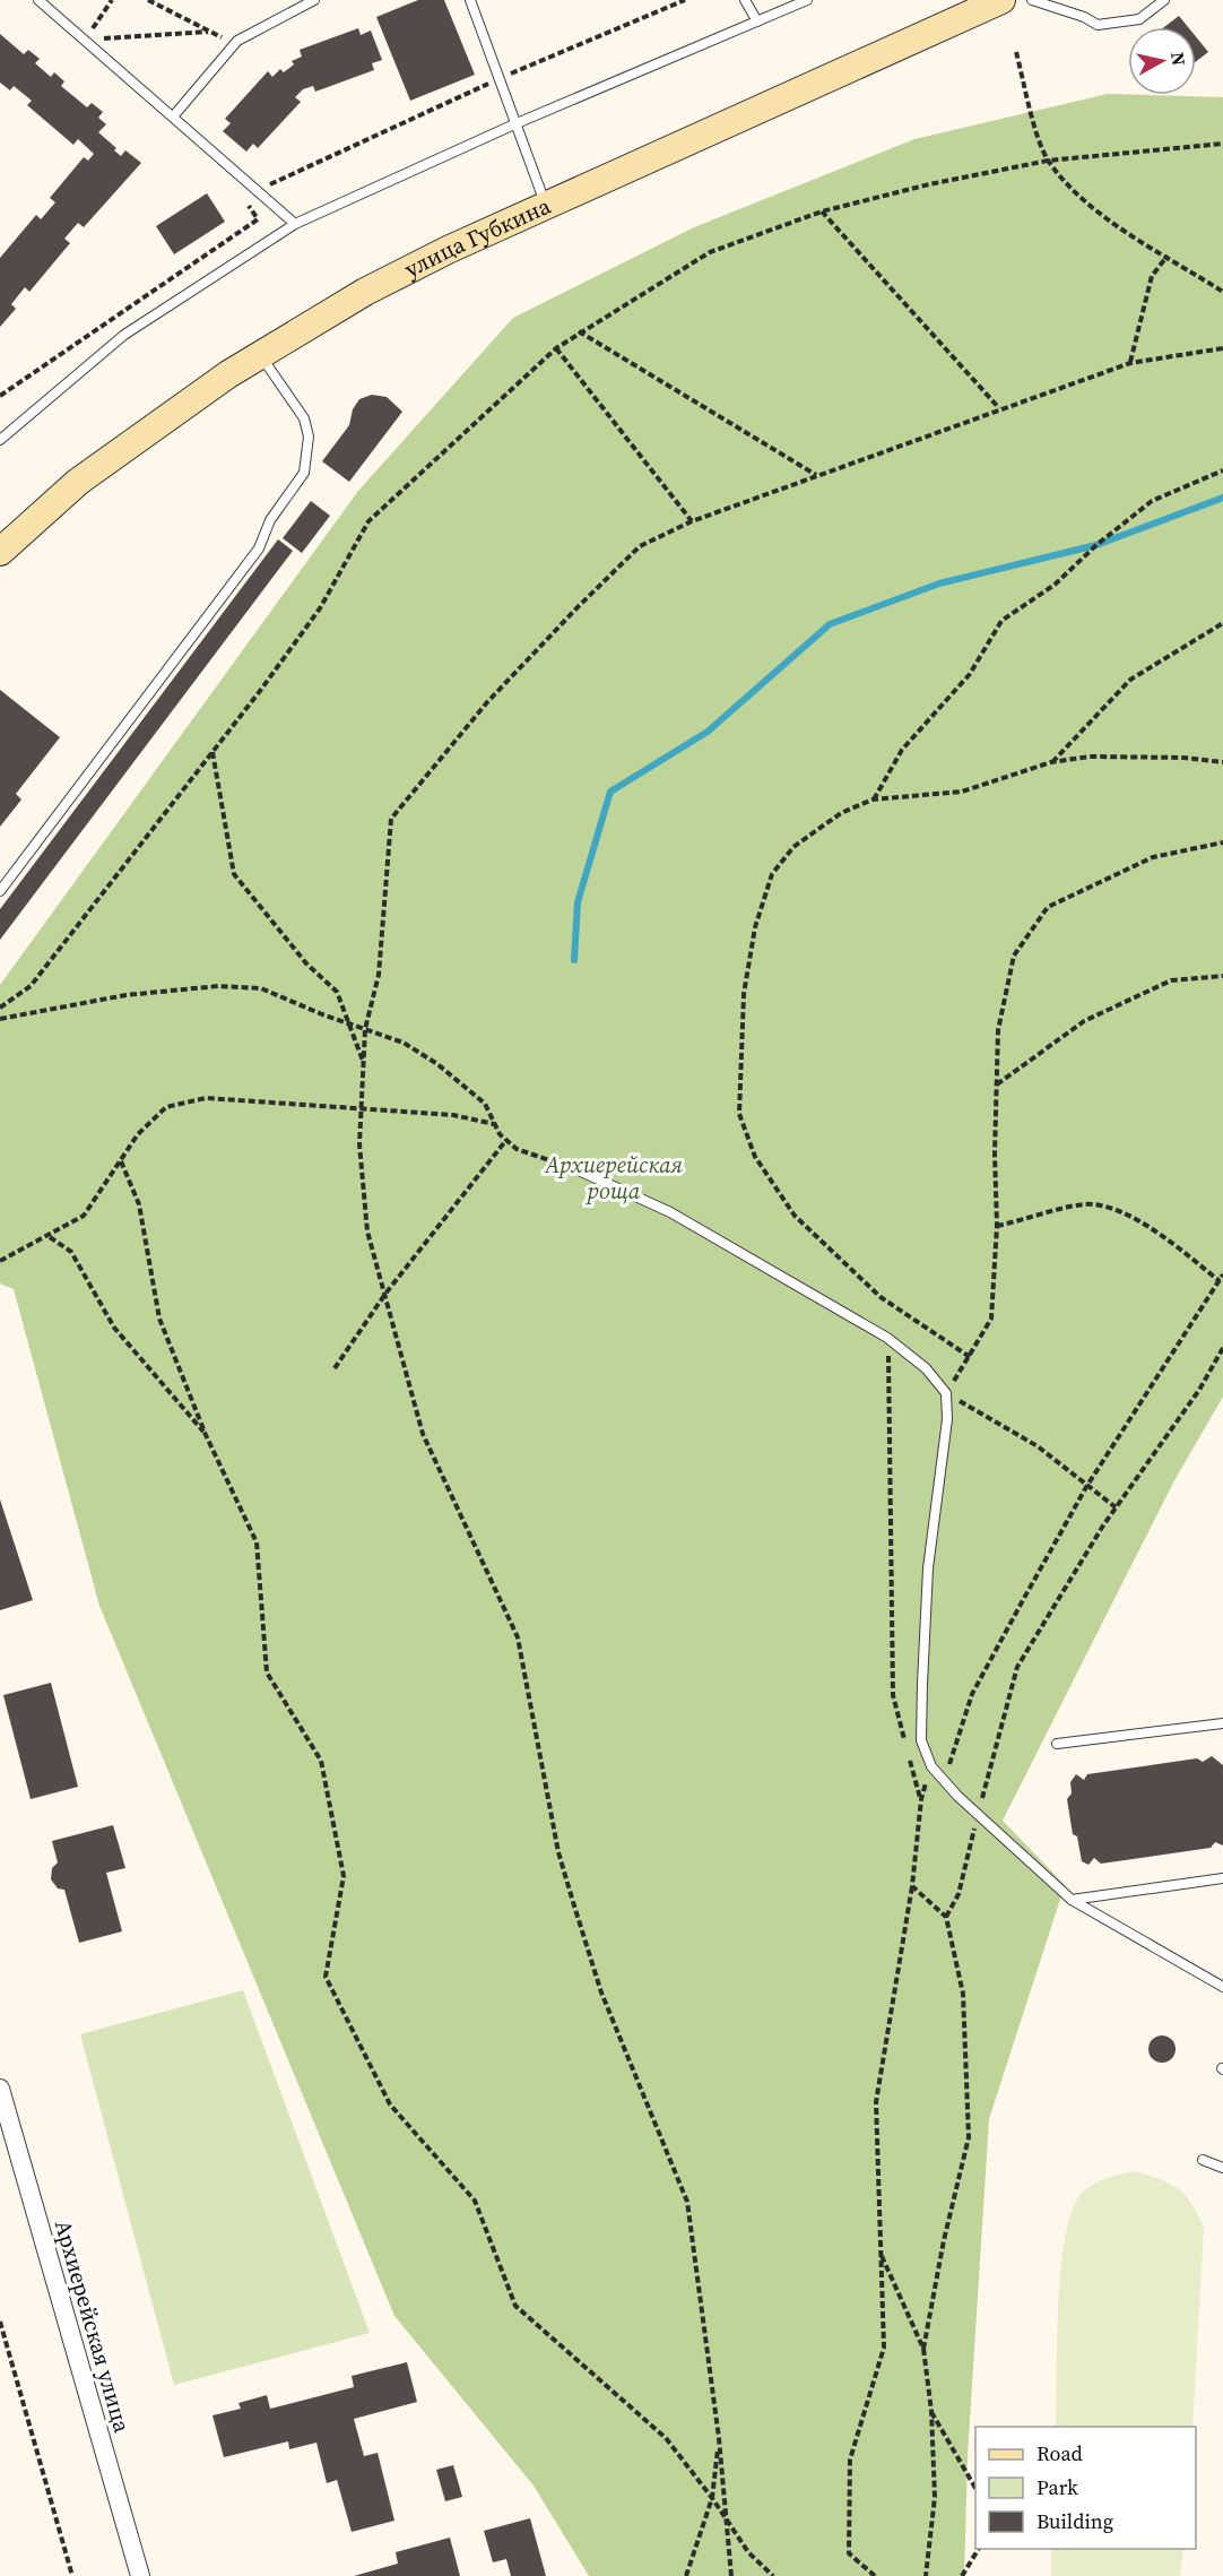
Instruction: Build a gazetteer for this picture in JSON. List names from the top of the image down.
{
  "streets": {
    "main road": ["улица Губкина"],
    "street": ["Архиерейская улица"]
  },
  "parks": ["Архиерейская роща"],
  "legend": ["Road", "Park", "Building"],
  "north": "right"
}
